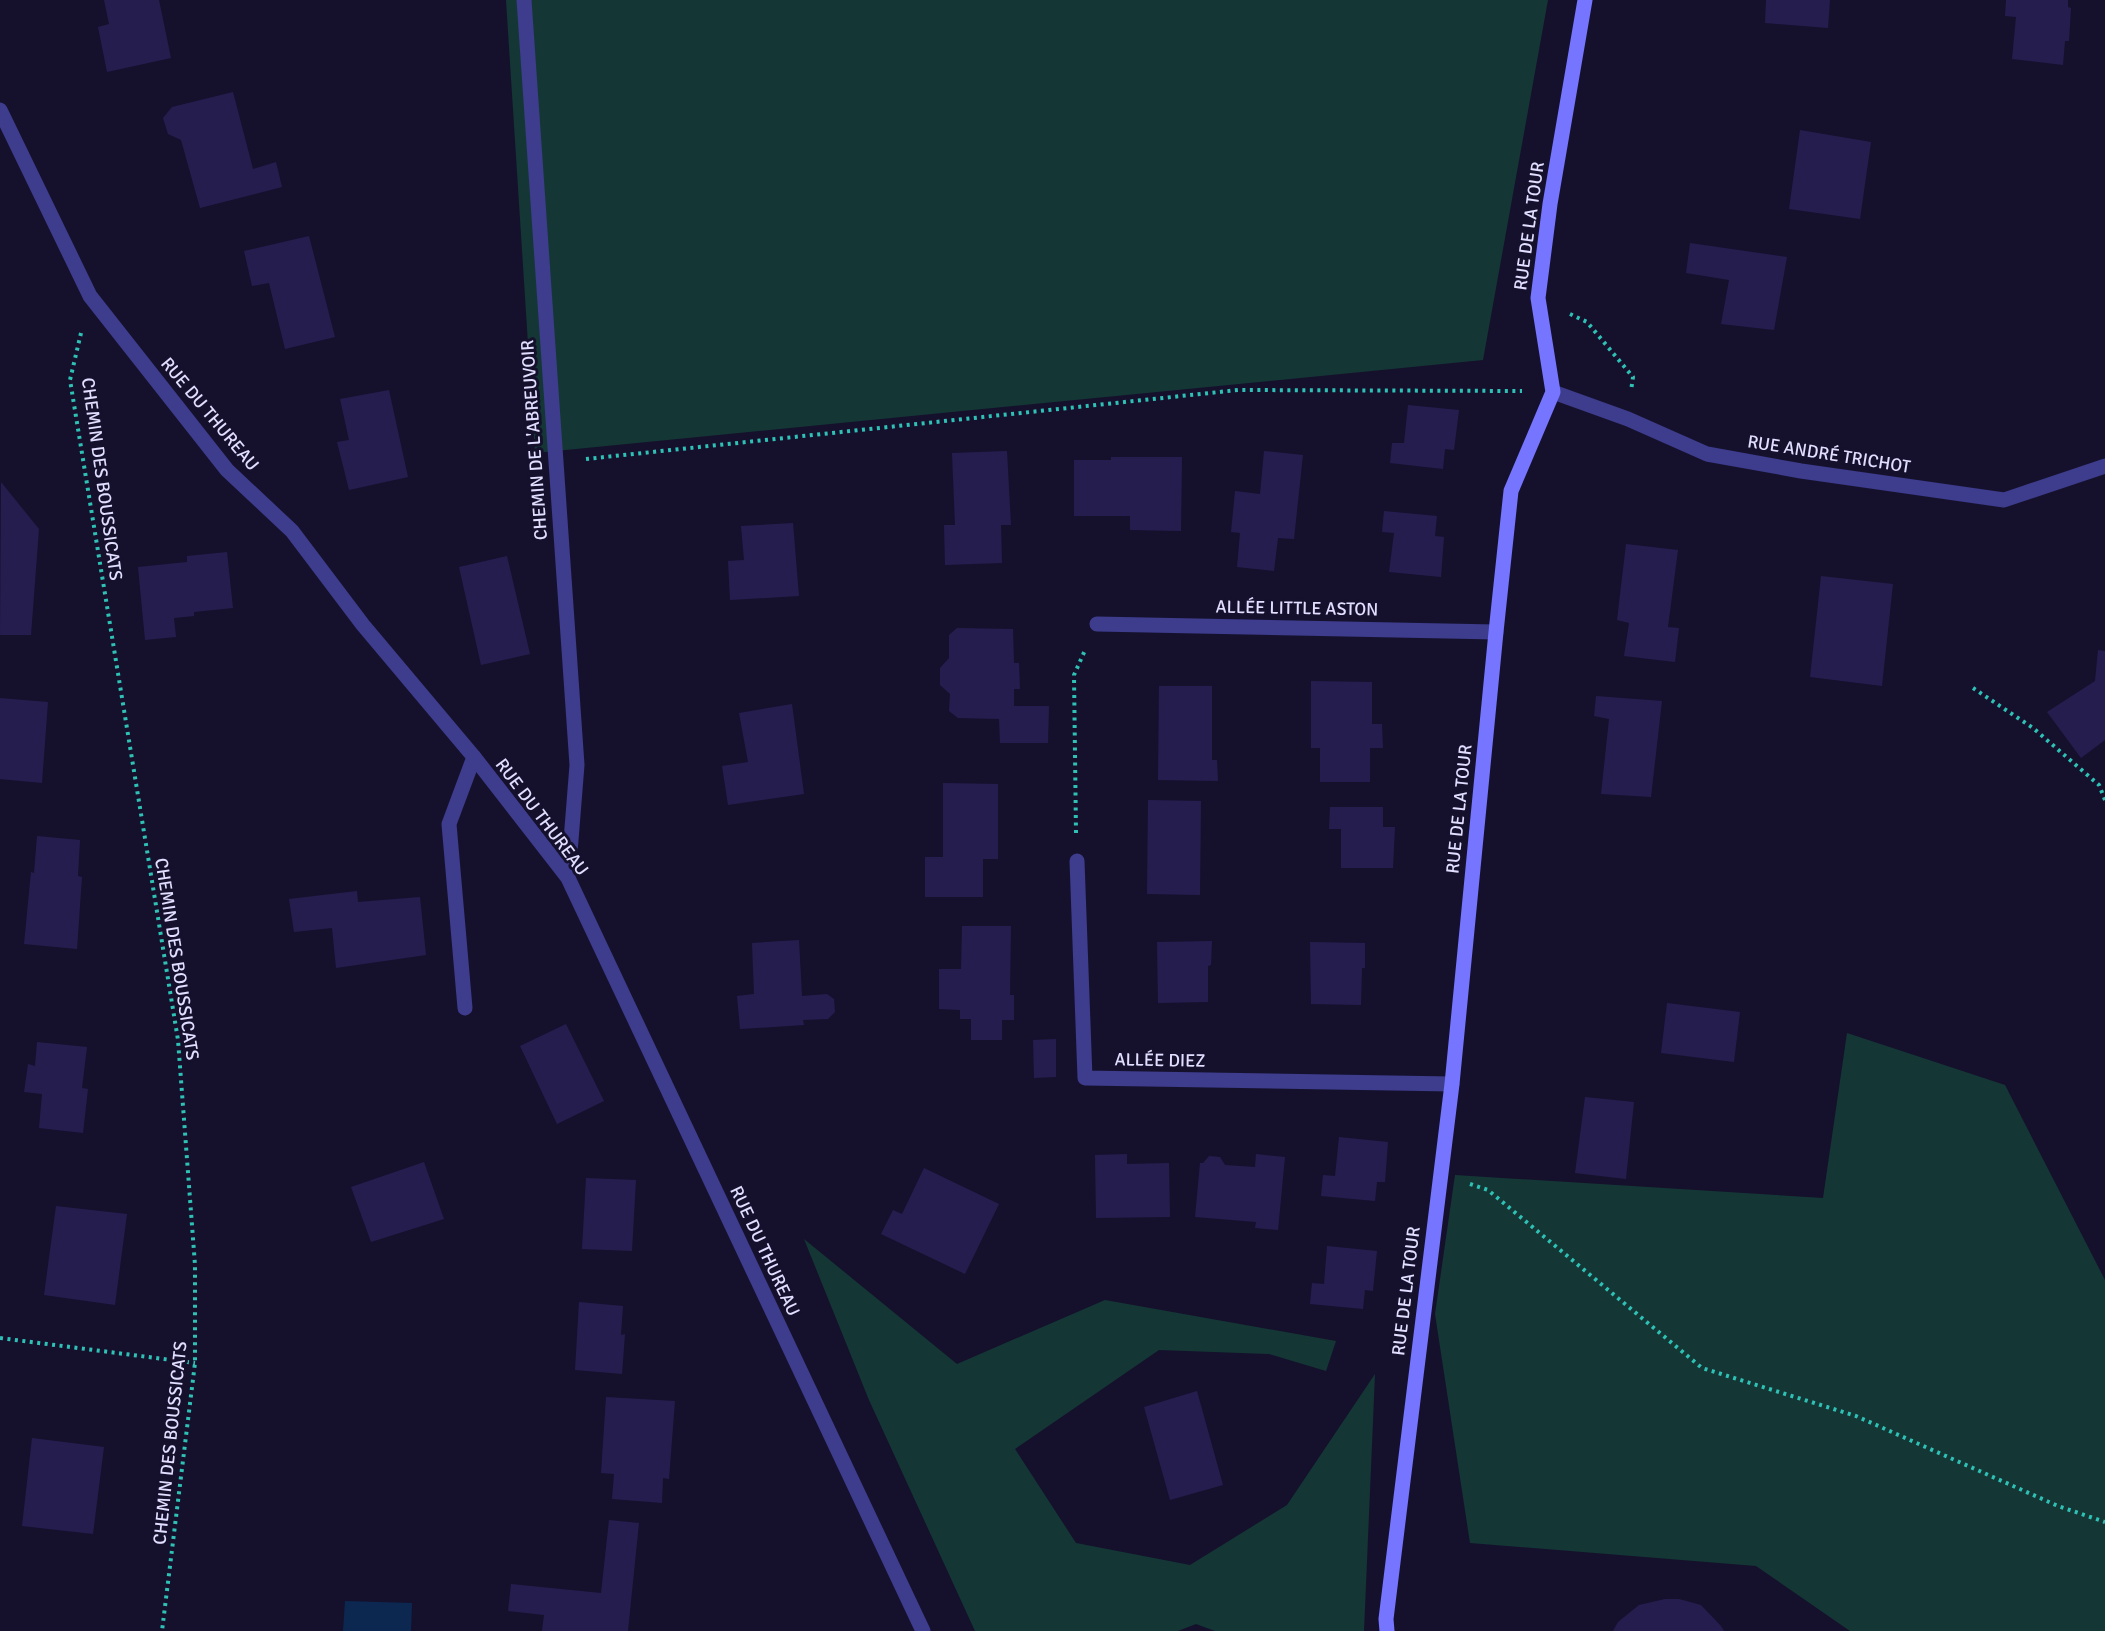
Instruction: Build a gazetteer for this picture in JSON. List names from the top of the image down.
{
  "streets": {
    "street": [
      "RUE DE LA TOUR",
      "RUE DU THUREAU",
      "CHEMIN DE L'ABREUVOIR",
      "RUE ANDRÉ TRICHOT",
      "ALLÉE LITTLE ASTON",
      "ALLÉE DIEZ"
    ],
    "path": ["CHEMIN DES BOUSSICATS"]
  },
  "crossings": [
    ["RUE DE LA TOUR", "RUE ANDRÉ TRICHOT"],
    ["RUE DE LA TOUR", "ALLÉE LITTLE ASTON"],
    ["RUE DE LA TOUR", "ALLÉE DIEZ"],
    ["RUE DU THUREAU", "CHEMIN DE L'ABREUVOIR"],
    ["RUE DU THUREAU", "CHEMIN DES BOUSSICATS"]
  ]
}
